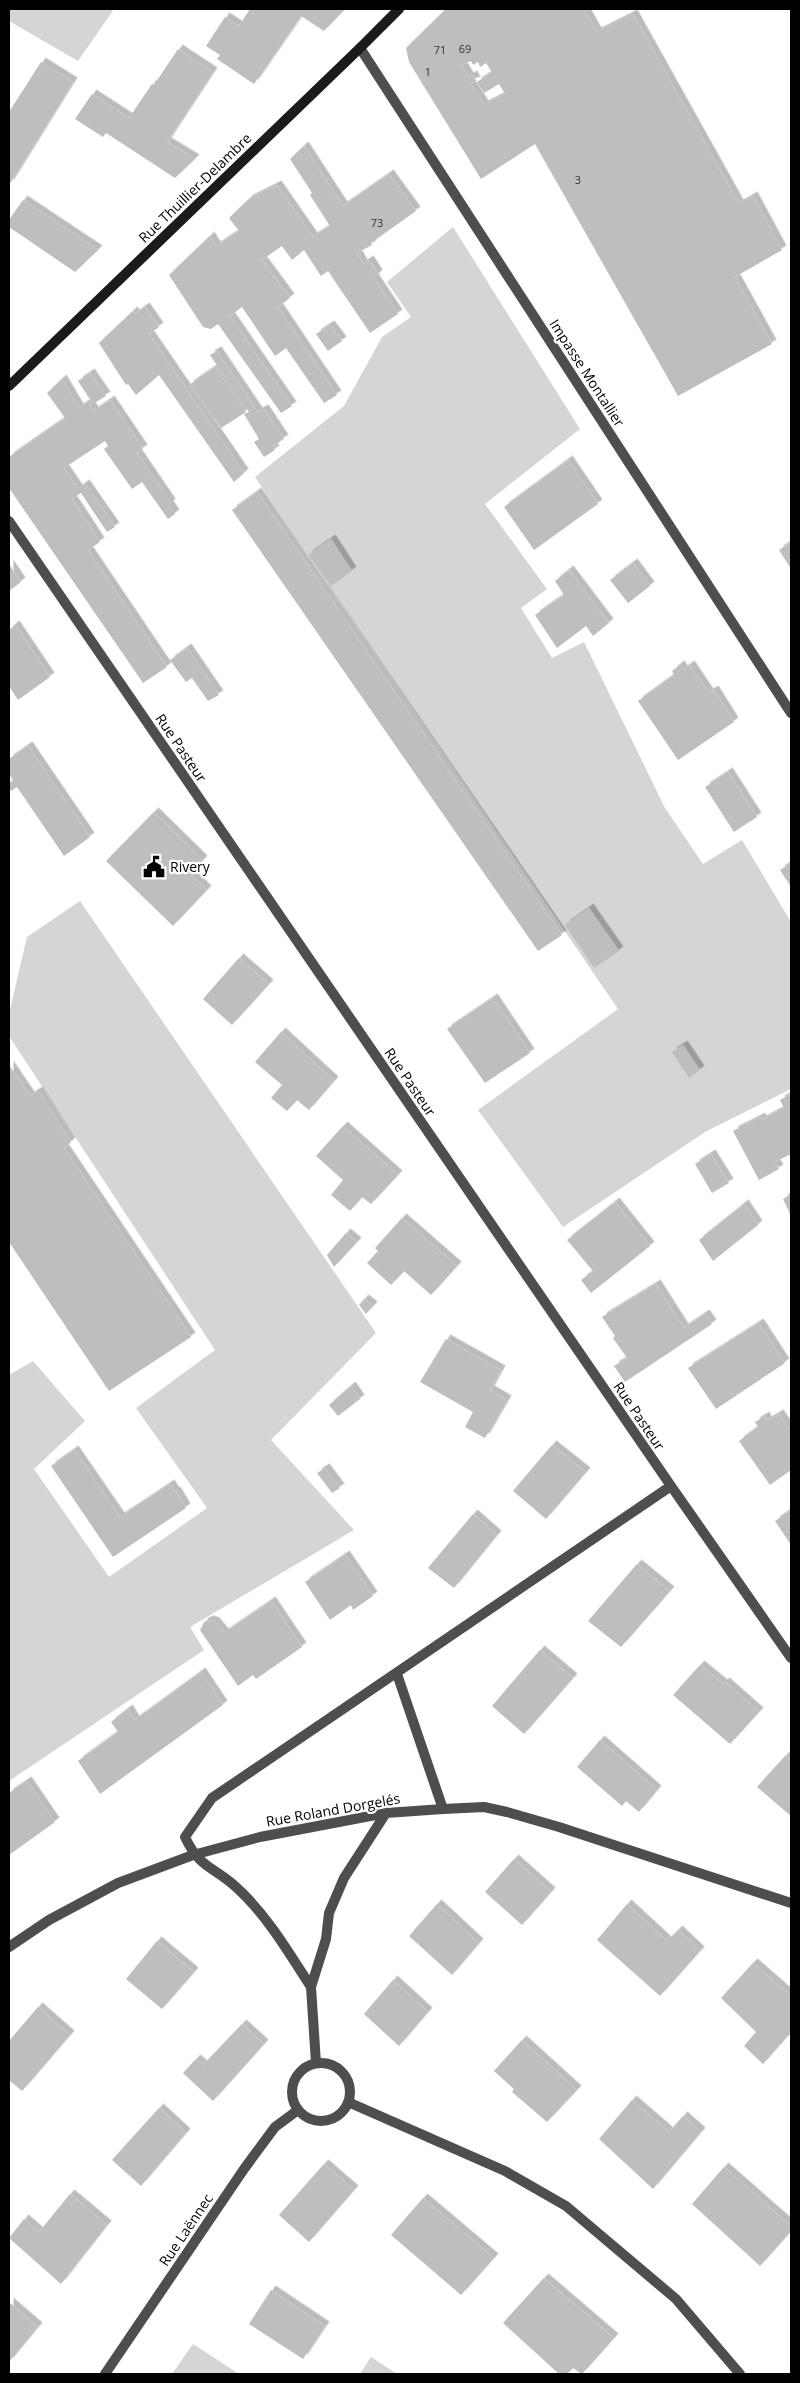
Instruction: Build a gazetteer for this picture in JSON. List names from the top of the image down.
{
  "streets": {
    "main road": ["Rue Thuillier-Delambre"],
    "street": [
      "Impasse Montallier",
      "Rue Pasteur",
      "Rue Roland Dorgelés",
      "Rue Laënnec"
    ]
  },
  "crossings": [
    ["Rue Thuillier-Delambre", "Impasse Montallier"]
  ],
  "places": {
    "public building": ["Rivery"]
  },
  "house_numbers": [
    "69",
    "71",
    "1",
    "3",
    "73"
  ]
}
